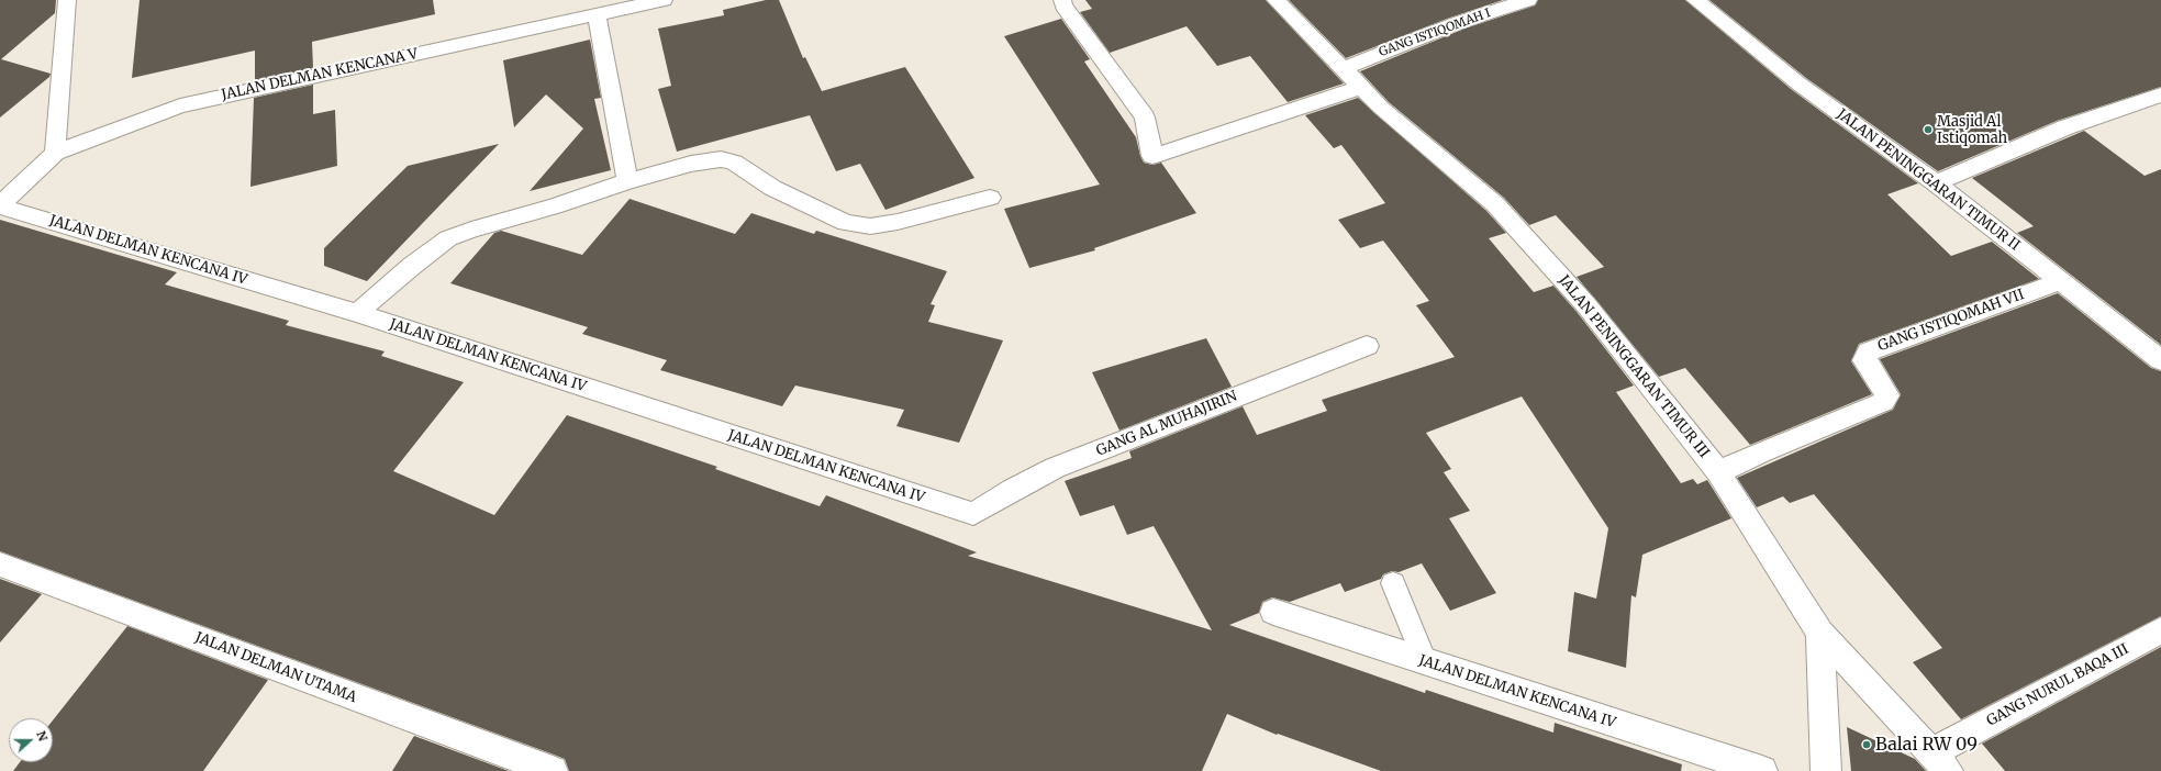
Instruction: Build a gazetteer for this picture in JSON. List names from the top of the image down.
{
  "streets": {
    "street": [
      "GANG ISTIQOMAH I",
      "JALAN DELMAN KENCANA V",
      "JALAN PENINGGARAN TIMUR II",
      "JALAN DELMAN KENCANA IV",
      "GANG ISTIQOMAH VII",
      "JALAN PENINGGARAN TIMUR III",
      "GANG AL MUHAJIRIN",
      "JALAN DELMAN UTAMA",
      "GANG NURUL BAQA III"
    ]
  },
  "crossings": [
    ["GANG ISTIQOMAH I", "JALAN PENINGGARAN TIMUR III"],
    ["JALAN DELMAN KENCANA V", "JALAN DELMAN KENCANA IV"],
    ["JALAN PENINGGARAN TIMUR II", "GANG ISTIQOMAH VII"],
    ["JALAN DELMAN KENCANA IV", "GANG AL MUHAJIRIN"],
    ["GANG ISTIQOMAH VII", "JALAN PENINGGARAN TIMUR III"],
    ["JALAN PENINGGARAN TIMUR III", "GANG NURUL BAQA III"]
  ],
  "places": ["Masjid Al Istiqomah", "Balai RW 09"],
  "north": "right"
}
